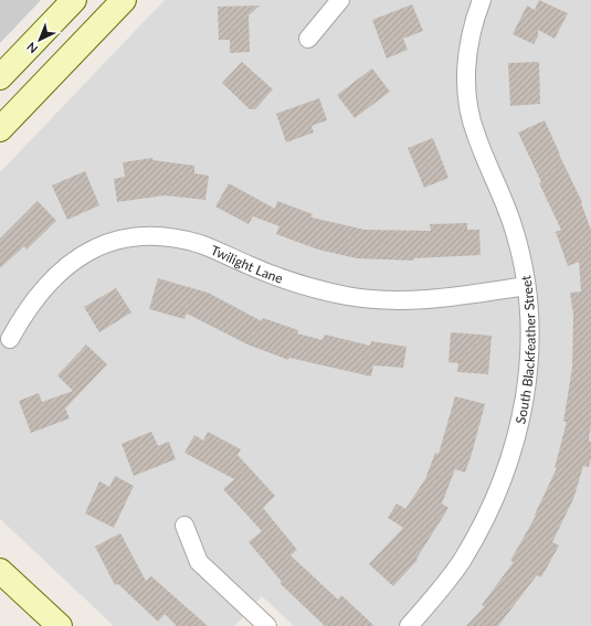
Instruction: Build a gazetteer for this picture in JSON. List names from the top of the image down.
{
  "streets": {
    "street": ["Twilight Lane", "South Blackfeather Street"]
  },
  "crossings": [
    ["Twilight Lane", "South Blackfeather Street"]
  ],
  "north": "bottom left"
}
